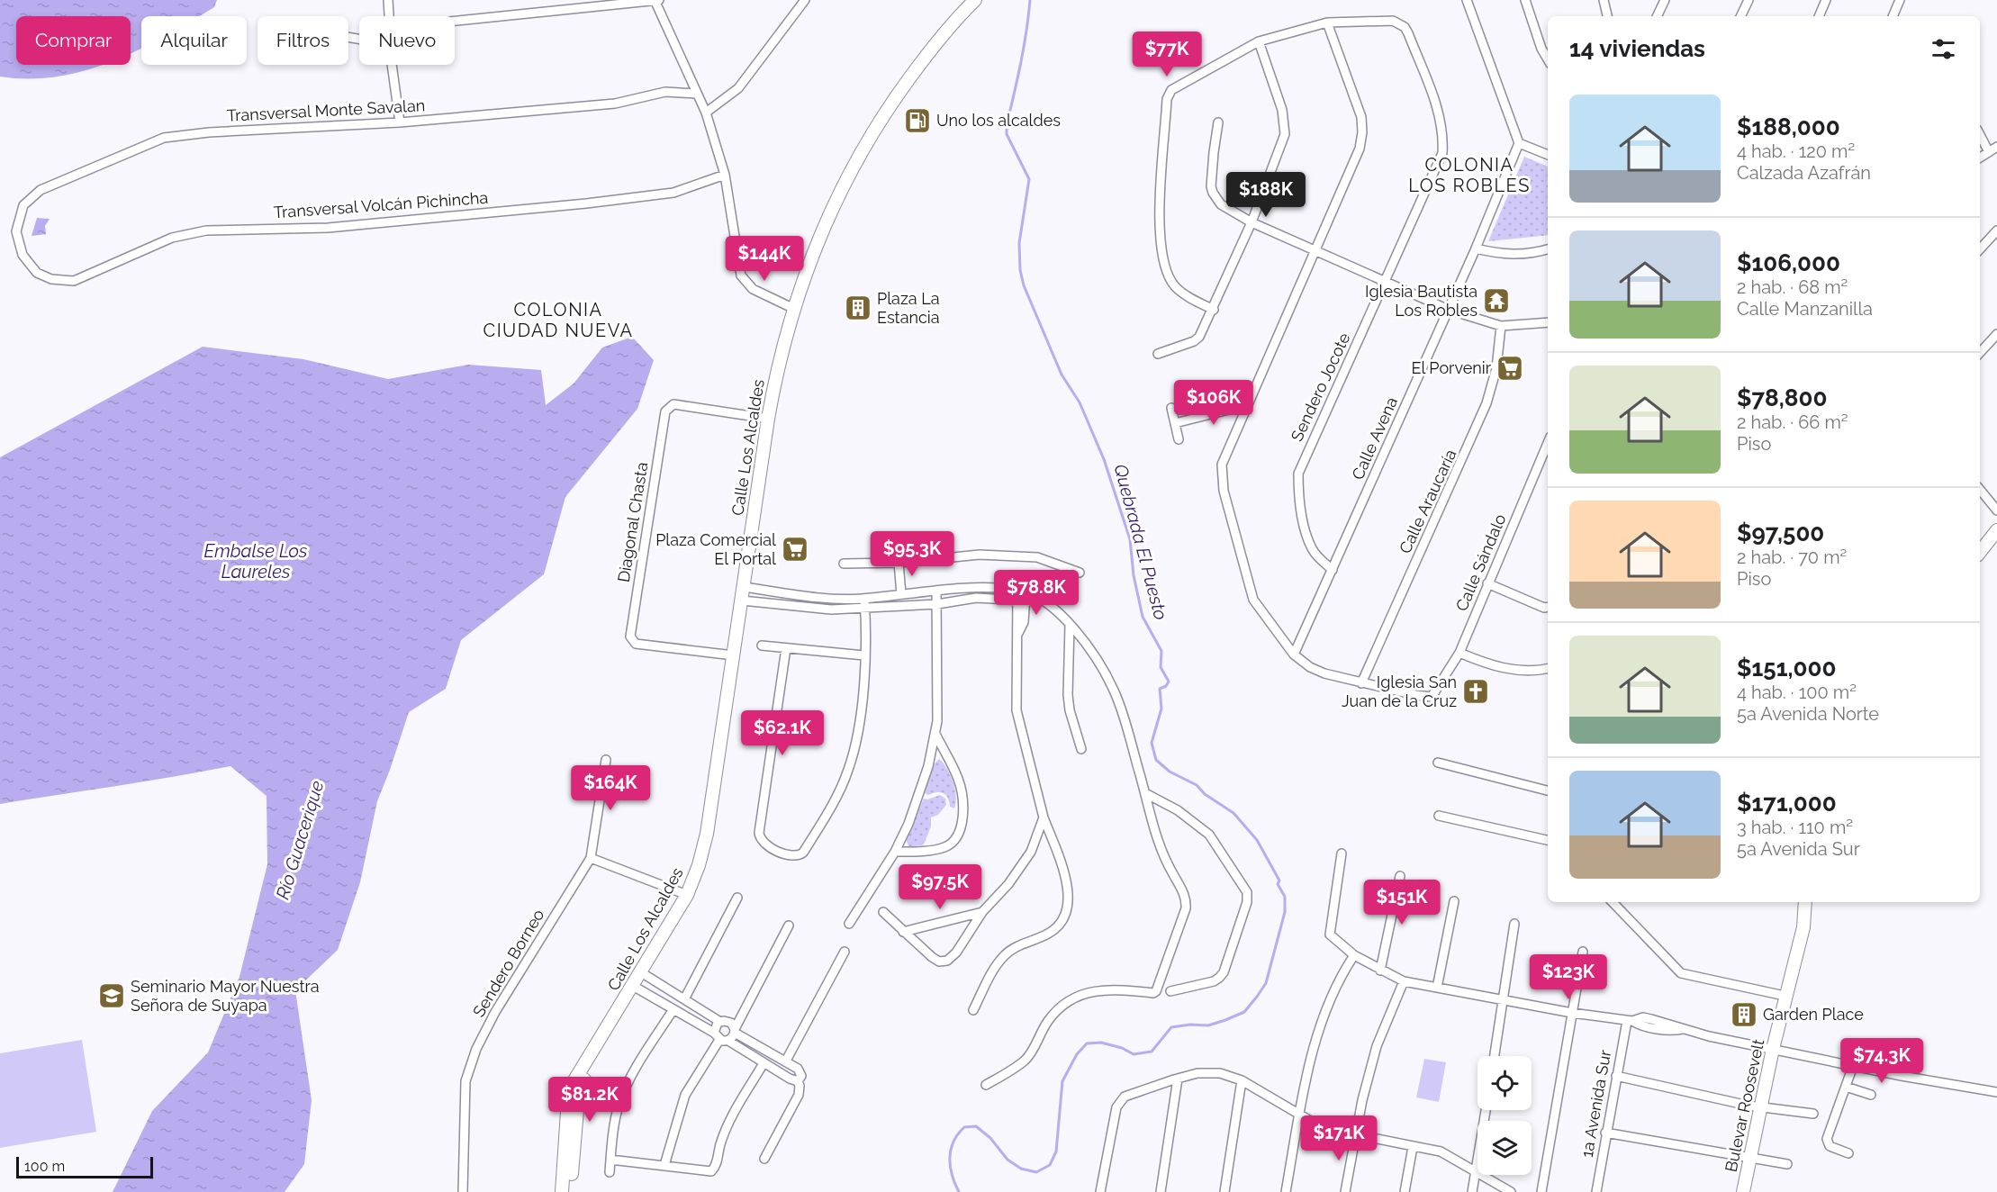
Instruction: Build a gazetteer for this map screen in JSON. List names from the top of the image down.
{
  "streets": {
    "main road": ["Calle Los Alcaldes", "Bulevar Roosevelt"],
    "street": [
      "Transversal Monte Savalan",
      "Transversal Volcán Pichincha",
      "Sendero Jocote",
      "Calle Avena",
      "Calle Araucaría",
      "Diagonal Chasta",
      "Calle Sándalo",
      "Sendero Borneo",
      "1a Avenida Sur"
    ]
  },
  "crossings": [
    ["Transversal Monte Savalan", "Transversal Volcán Pichincha"],
    ["Sendero Jocote", "Calle Avena"],
    ["Calle Los Alcaldes", "Diagonal Chasta"],
    ["Calle Araucaría", "Calle Sándalo"]
  ],
  "districts": ["COLONIA LOS ROBLES", "COLONIA CIUDAD NUEVA"],
  "water": ["Quebrada El Puesto", "Embalse Los Laureles", "Río Guacerique"],
  "places": {
    "fuel station": ["Uno los alcaldes"],
    "temple": ["Iglesia Bautista Los Robles"],
    "building": ["Plaza La Estancia", "Garden Place"],
    "supermarket": ["El Porvenir", "Plaza Comercial El Portal"],
    "church": ["Iglesia San Juan de la Cruz"],
    "school or university": ["Seminario Mayor Nuestra Señora de Suyapa"]
  },
  "scale_bar": "100 m",
  "page": {
    "chip": [
      "Comprar",
      "Alquilar",
      "Filtros",
      "Nuevo"
    ],
    "heading": "14 viviendas",
    "price": [
      "$77K",
      "$188K",
      "$144K",
      "$106K",
      "$95.3K",
      "$78.8K",
      "$62.1K",
      "$164K",
      "$97.5K",
      "$151K",
      "$123K",
      "$74.3K",
      "$81.2K",
      "$171K"
    ],
    "list": [
      {
        "name": "$188,000",
        "note": "4 hab. · 120 m² · Calzada Azafrán"
      },
      {
        "name": "$106,000",
        "note": "2 hab. · 68 m² · Calle Manzanilla"
      },
      {
        "name": "$78,800",
        "note": "2 hab. · 66 m² · Piso"
      },
      {
        "name": "$97,500",
        "note": "2 hab. · 70 m² · Piso"
      },
      {
        "name": "$151,000",
        "note": "4 hab. · 100 m² · 5a Avenida Norte"
      },
      {
        "name": "$171,000",
        "note": "3 hab. · 110 m² · 5a Avenida Sur"
      }
    ],
    "scale": "100 m"
  }
}
